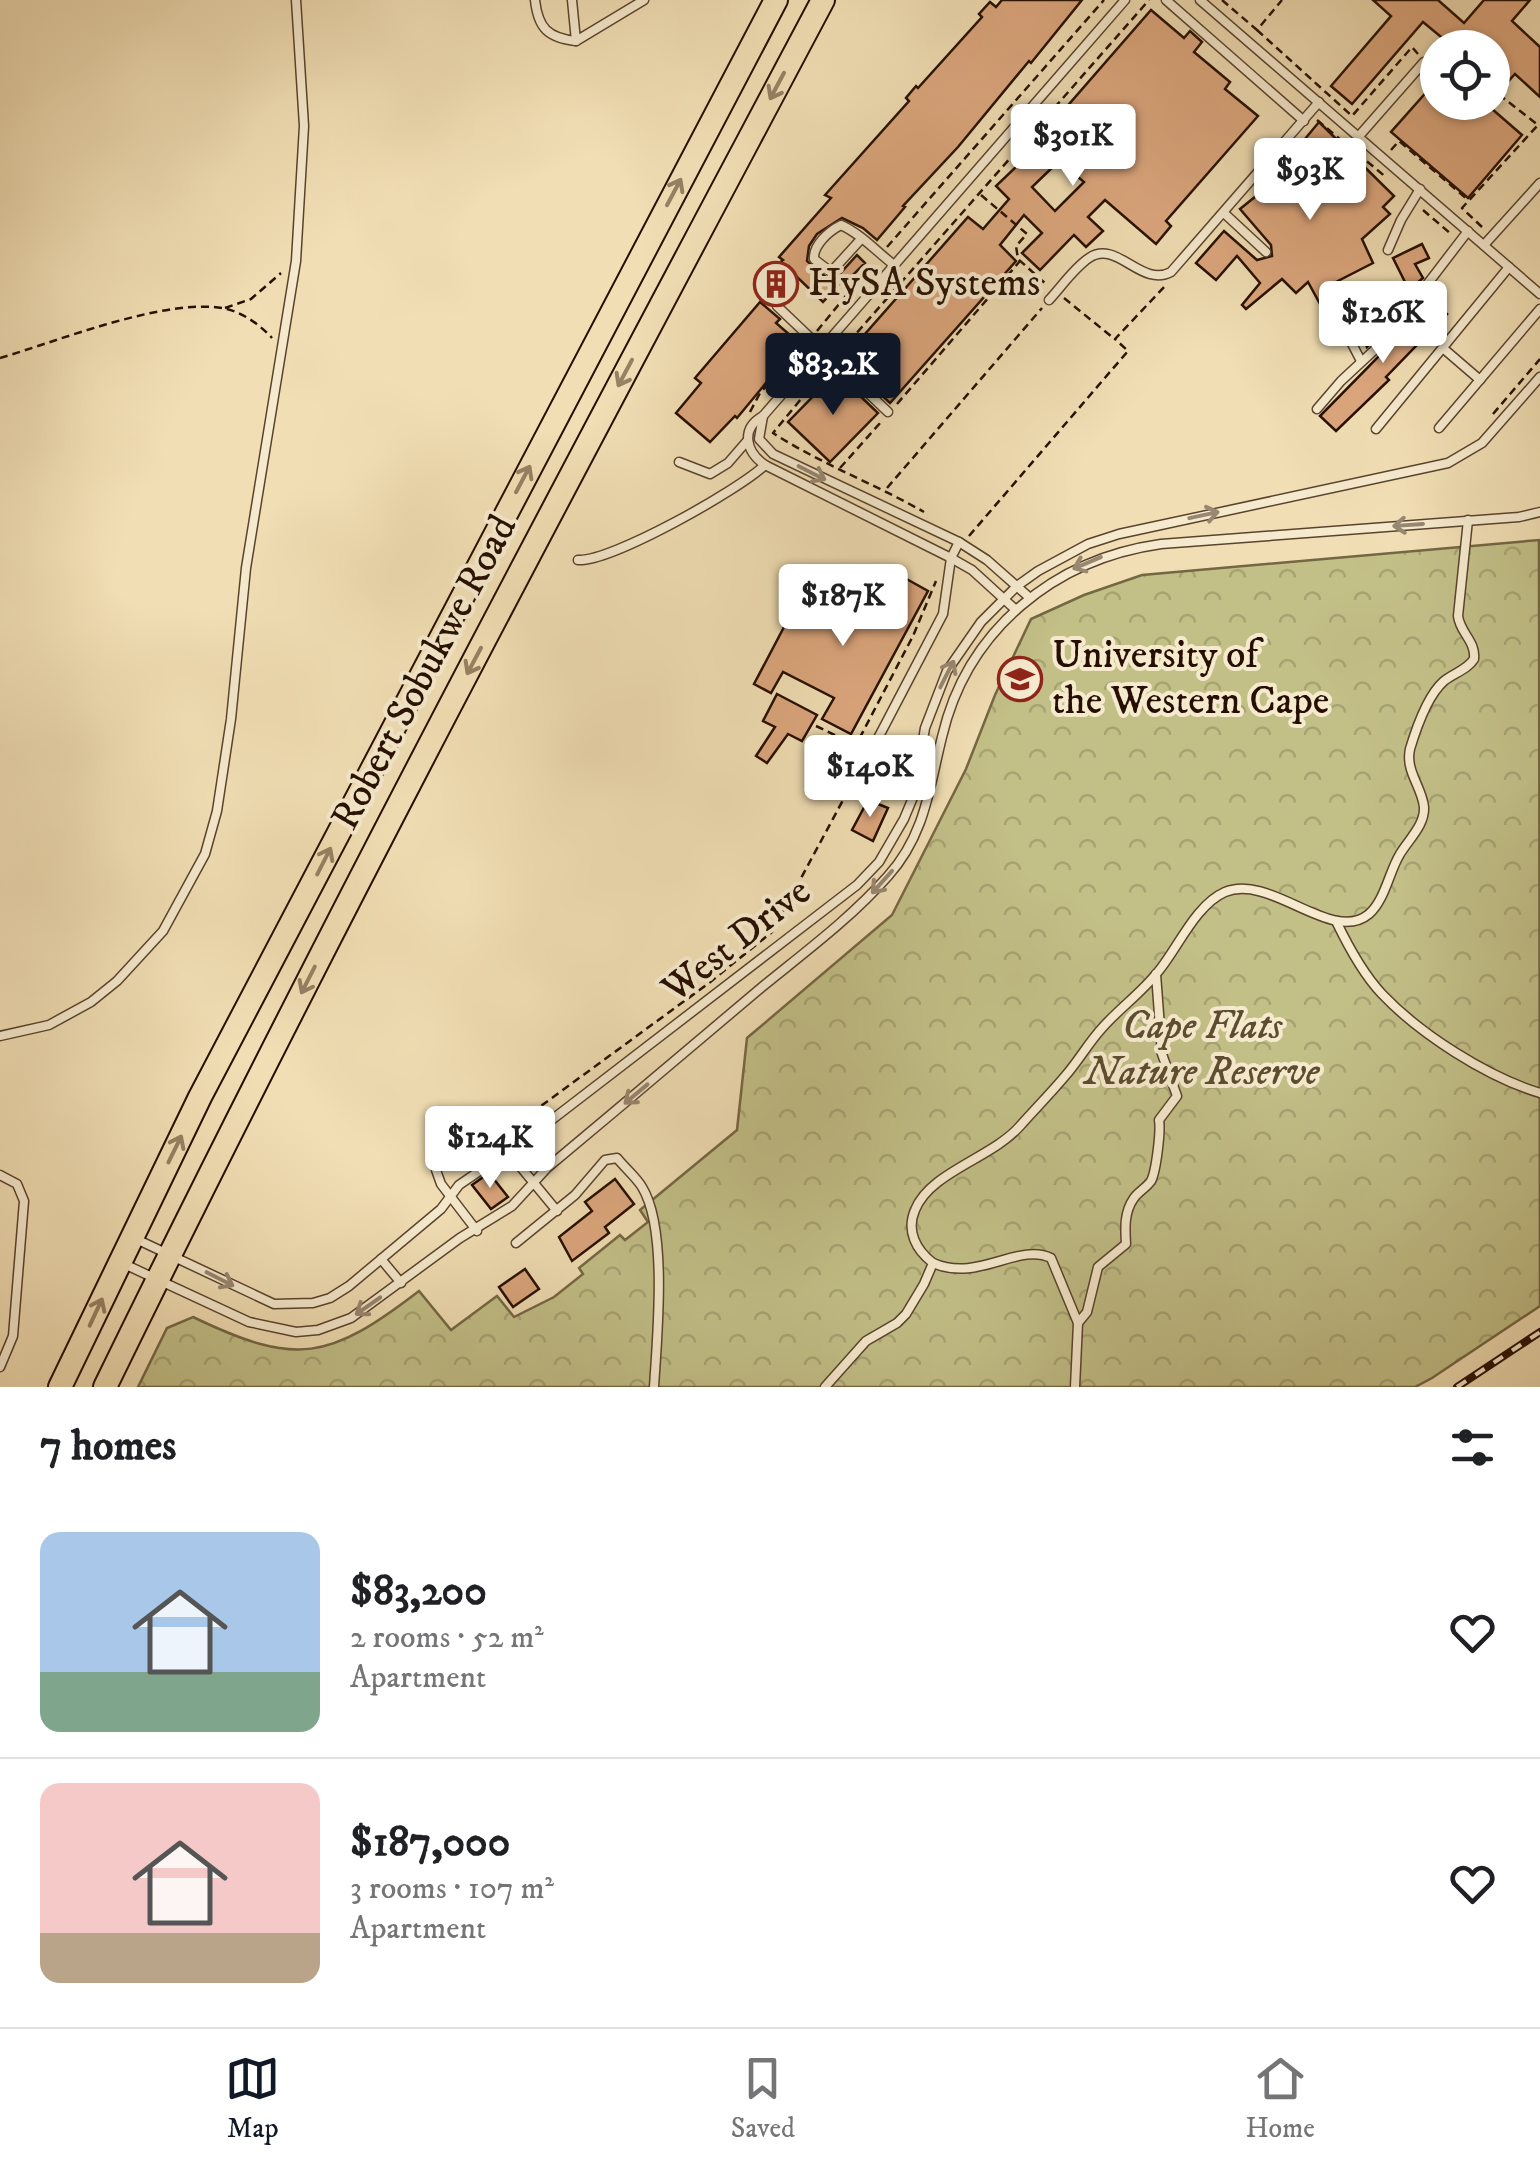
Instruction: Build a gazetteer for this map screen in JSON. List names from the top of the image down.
{
  "streets": {
    "main road": ["Robert Sobukwe Road"],
    "lane": ["West Drive"]
  },
  "crossings": [
    ["Robert Sobukwe Road", "West Drive"]
  ],
  "parks": ["Cape Flats Nature Reserve"],
  "places": {
    "building": ["HySA Systems"],
    "school or university": ["University of the Western Cape"]
  },
  "page": {
    "price": [
      "$301K",
      "$93K",
      "$126K",
      "$83.2K",
      "$187K",
      "$140K",
      "$124K"
    ],
    "heading": "7 homes",
    "list": [
      {
        "name": "$83,200",
        "note": "2 rooms · 52 m² · Apartment"
      },
      {
        "name": "$187,000",
        "note": "3 rooms · 107 m² · Apartment"
      }
    ],
    "tabs": ["Map", "Saved", "Home"]
  }
}
